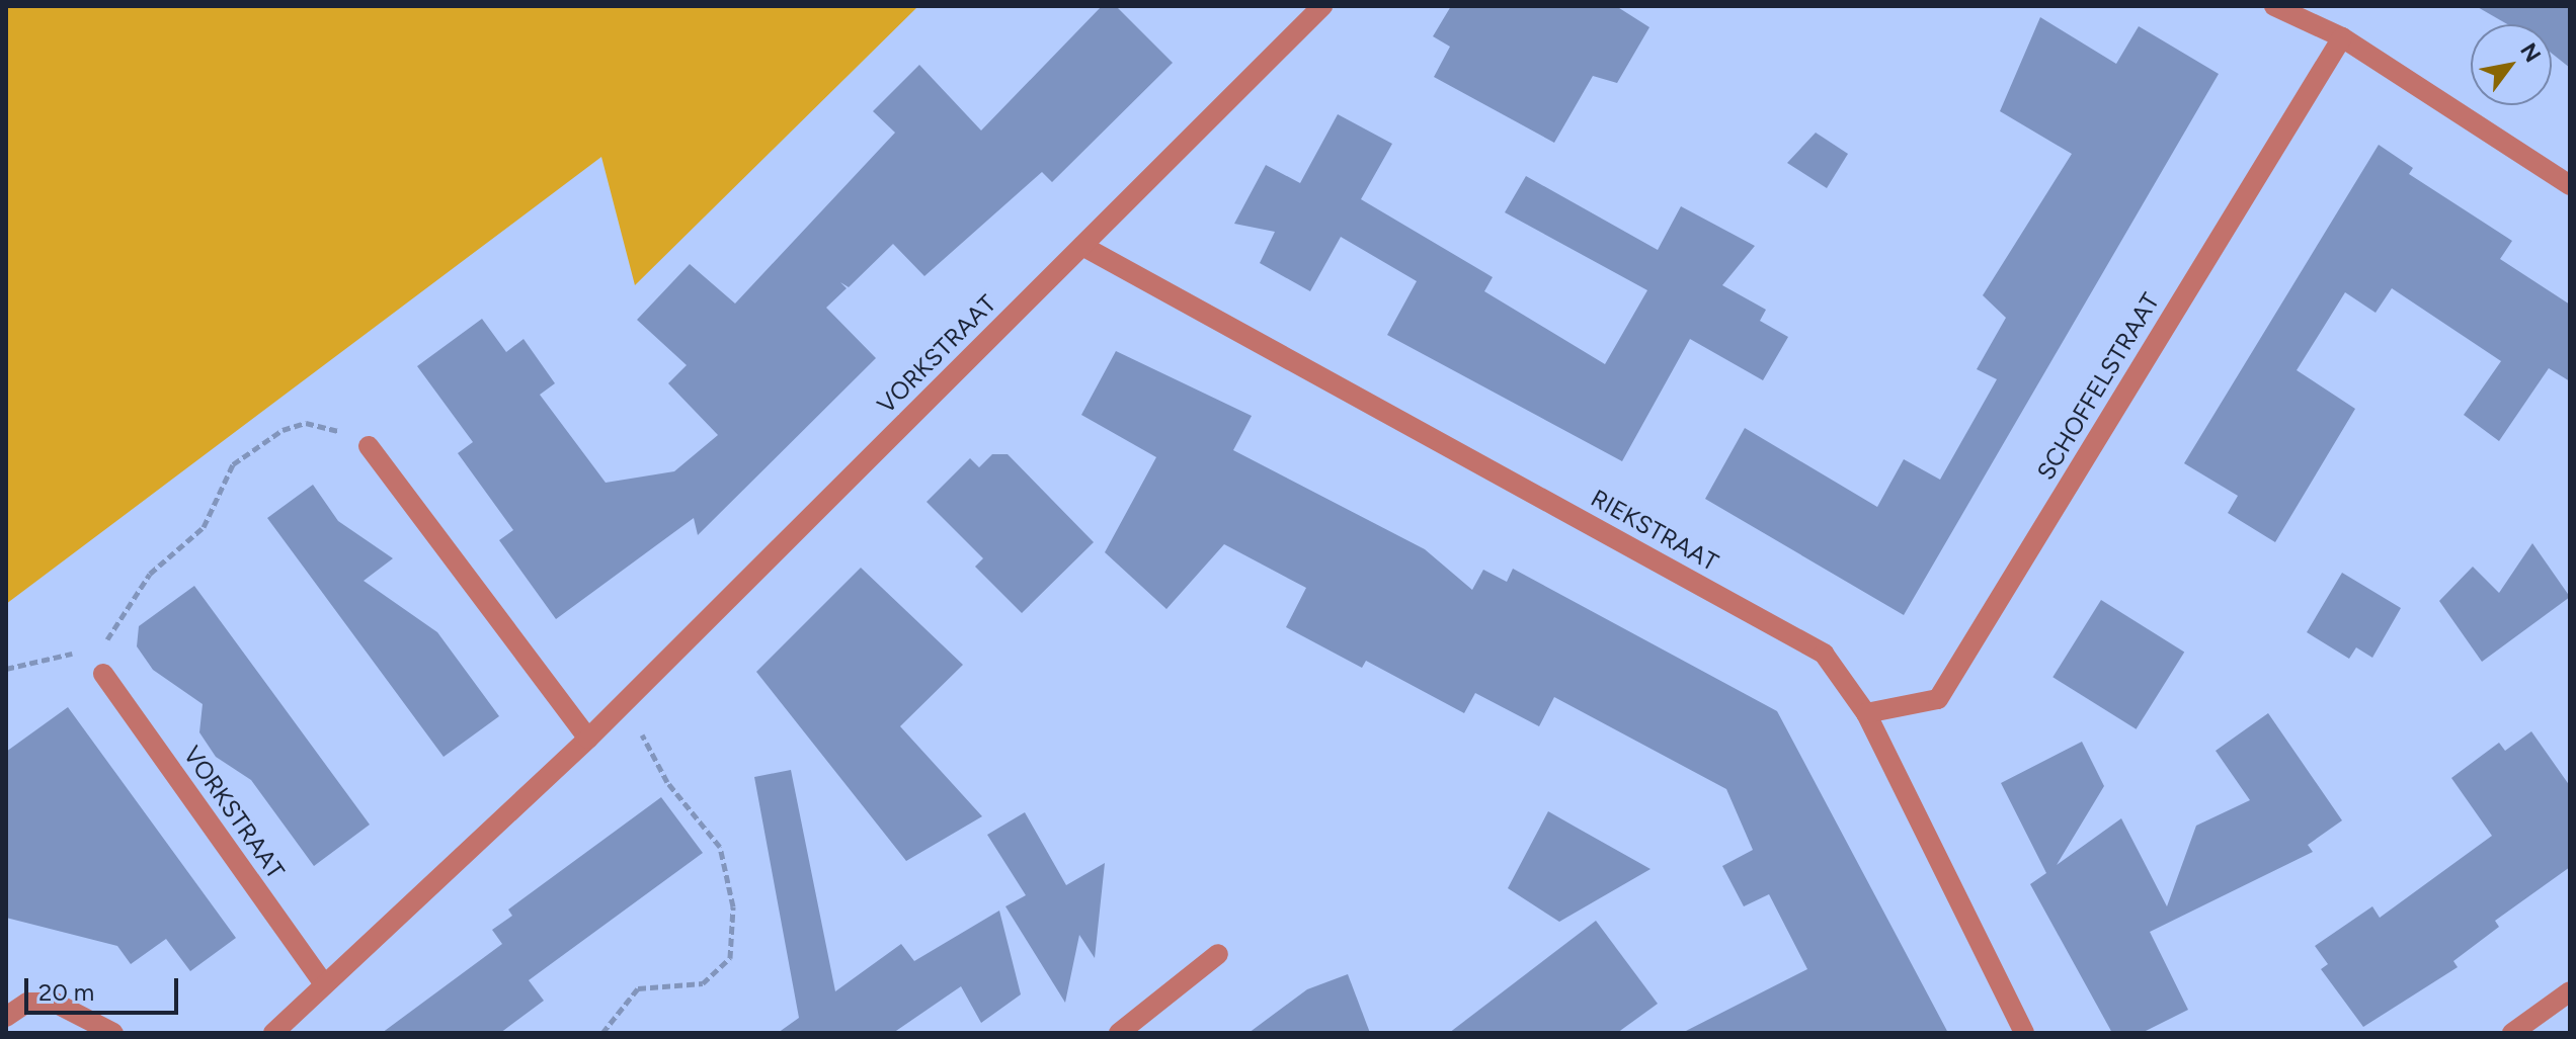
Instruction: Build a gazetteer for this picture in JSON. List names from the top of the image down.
{
  "streets": {
    "street": ["VORKSTRAAT", "SCHOFFELSTRAAT", "RIEKSTRAAT"]
  },
  "crossings": [
    ["VORKSTRAAT", "RIEKSTRAAT"],
    ["SCHOFFELSTRAAT", "RIEKSTRAAT"]
  ],
  "scale_bar": "20 m",
  "north": "top right"
}
